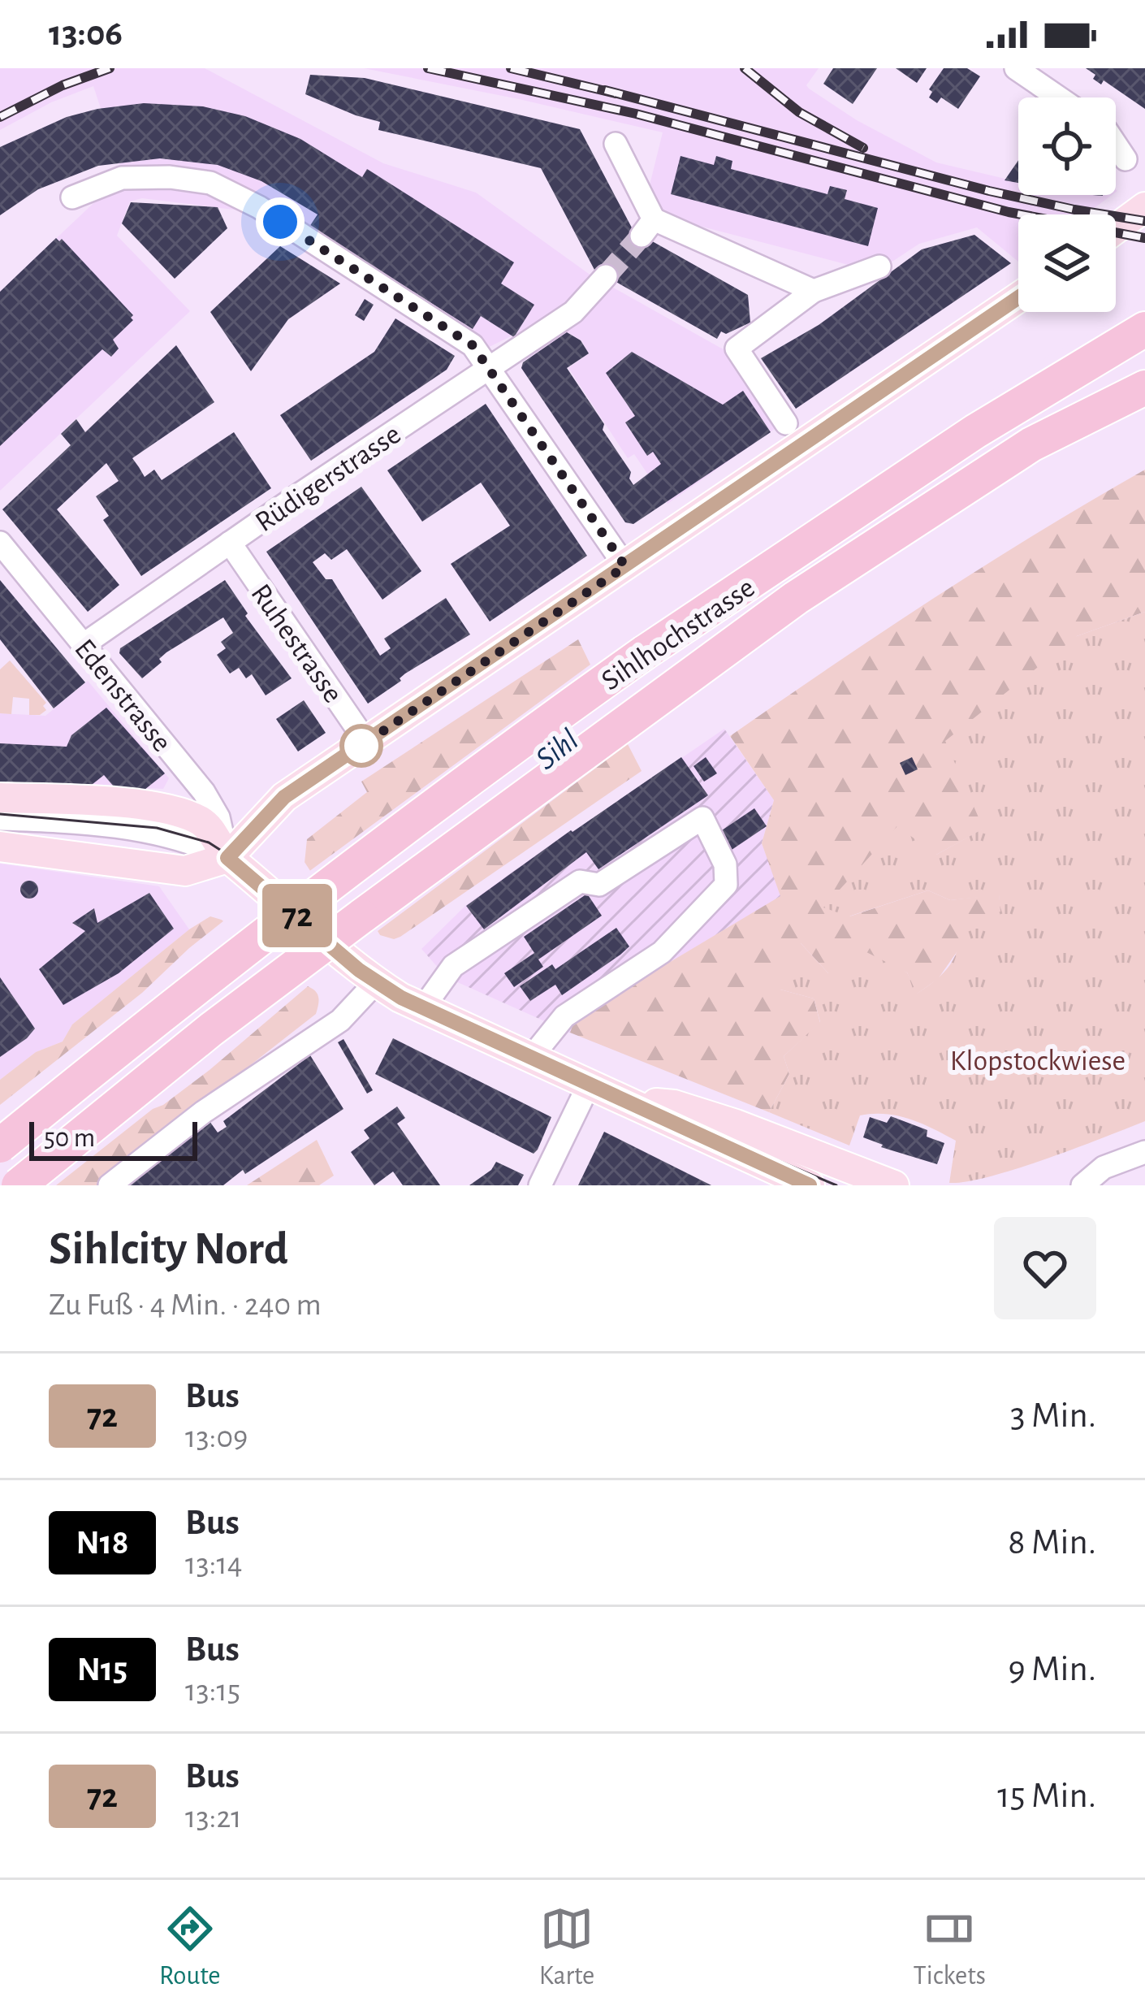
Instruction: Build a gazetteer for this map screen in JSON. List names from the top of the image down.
{
  "streets": {
    "highway": ["Sihlhochstrasse"],
    "street": ["Rüdigerstrasse", "Ruhestrasse", "Edenstrasse"]
  },
  "crossings": [
    ["Rüdigerstrasse", "Ruhestrasse"],
    ["Rüdigerstrasse", "Edenstrasse"]
  ],
  "water": ["Sihl"],
  "parks": ["Klopstockwiese"],
  "lines": ["bus line 72"],
  "scale_bar": "50 m",
  "page": {
    "status": "13:06",
    "on_map": "72",
    "scale": "50 m",
    "heading": ["Sihlcity Nord", "Zu Fuß · 4 Min. · 240 m"],
    "list": [
      {
        "mark": "72",
        "name": "Bus",
        "note": "13:09",
        "value": "3 Min."
      },
      {
        "mark": "N18",
        "name": "Bus",
        "note": "13:14",
        "value": "8 Min."
      },
      {
        "mark": "N15",
        "name": "Bus",
        "note": "13:15",
        "value": "9 Min."
      },
      {
        "mark": "72",
        "name": "Bus",
        "note": "13:21",
        "value": "15 Min."
      }
    ],
    "tabs": ["Route", "Karte", "Tickets"]
  }
}
